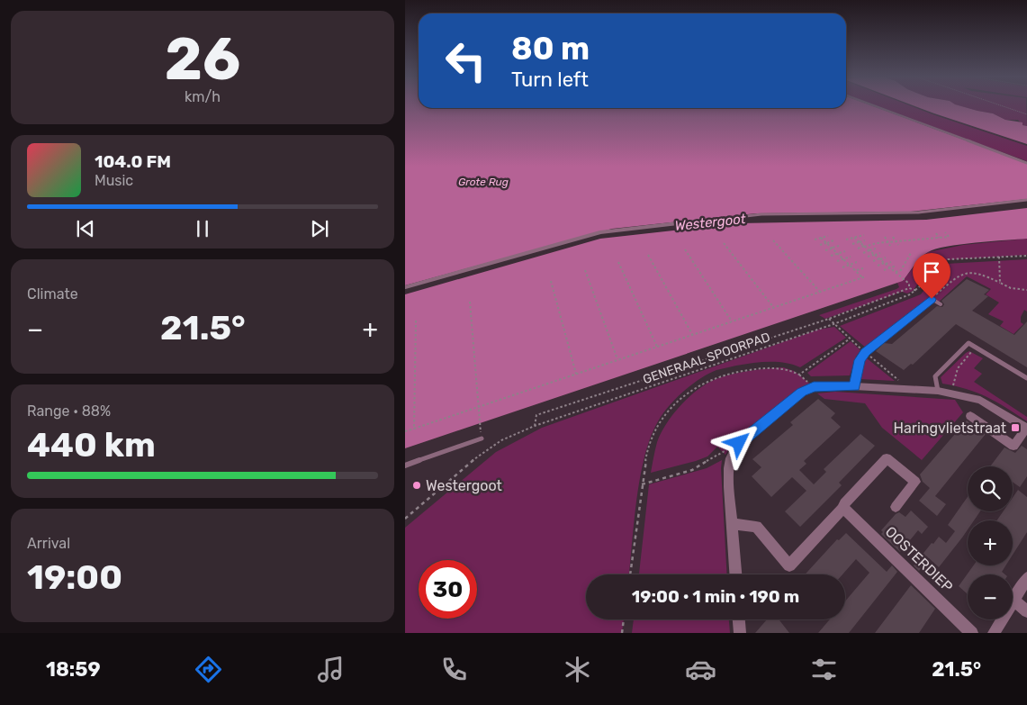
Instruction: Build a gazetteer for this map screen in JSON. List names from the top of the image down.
{
  "streets": {
    "street": ["OOSTERDIEP"],
    "path": ["GENERAAL SPOORPAD"]
  },
  "water": ["Grote Rug", "Westergoot"],
  "places": {
    "transit": ["Haringvlietstraat"],
    "other": ["Westergoot"]
  },
  "page": {
    "tile": [
      ["26", "km/h"],
      "Climate",
      ["Range · 88%", "440 km"],
      ["Arrival", "19:00"]
    ],
    "turn": ["80 m", "Turn left"],
    "song": ["104.0 FM", "Music"],
    "heat": ["−", "21.5°", "+"],
    "map_buttons": ["+", "−"],
    "limit": "30",
    "trip": "19:00 · 1 min · 190 m",
    "tabs": ["18:59", "21.5°"]
  }
}
